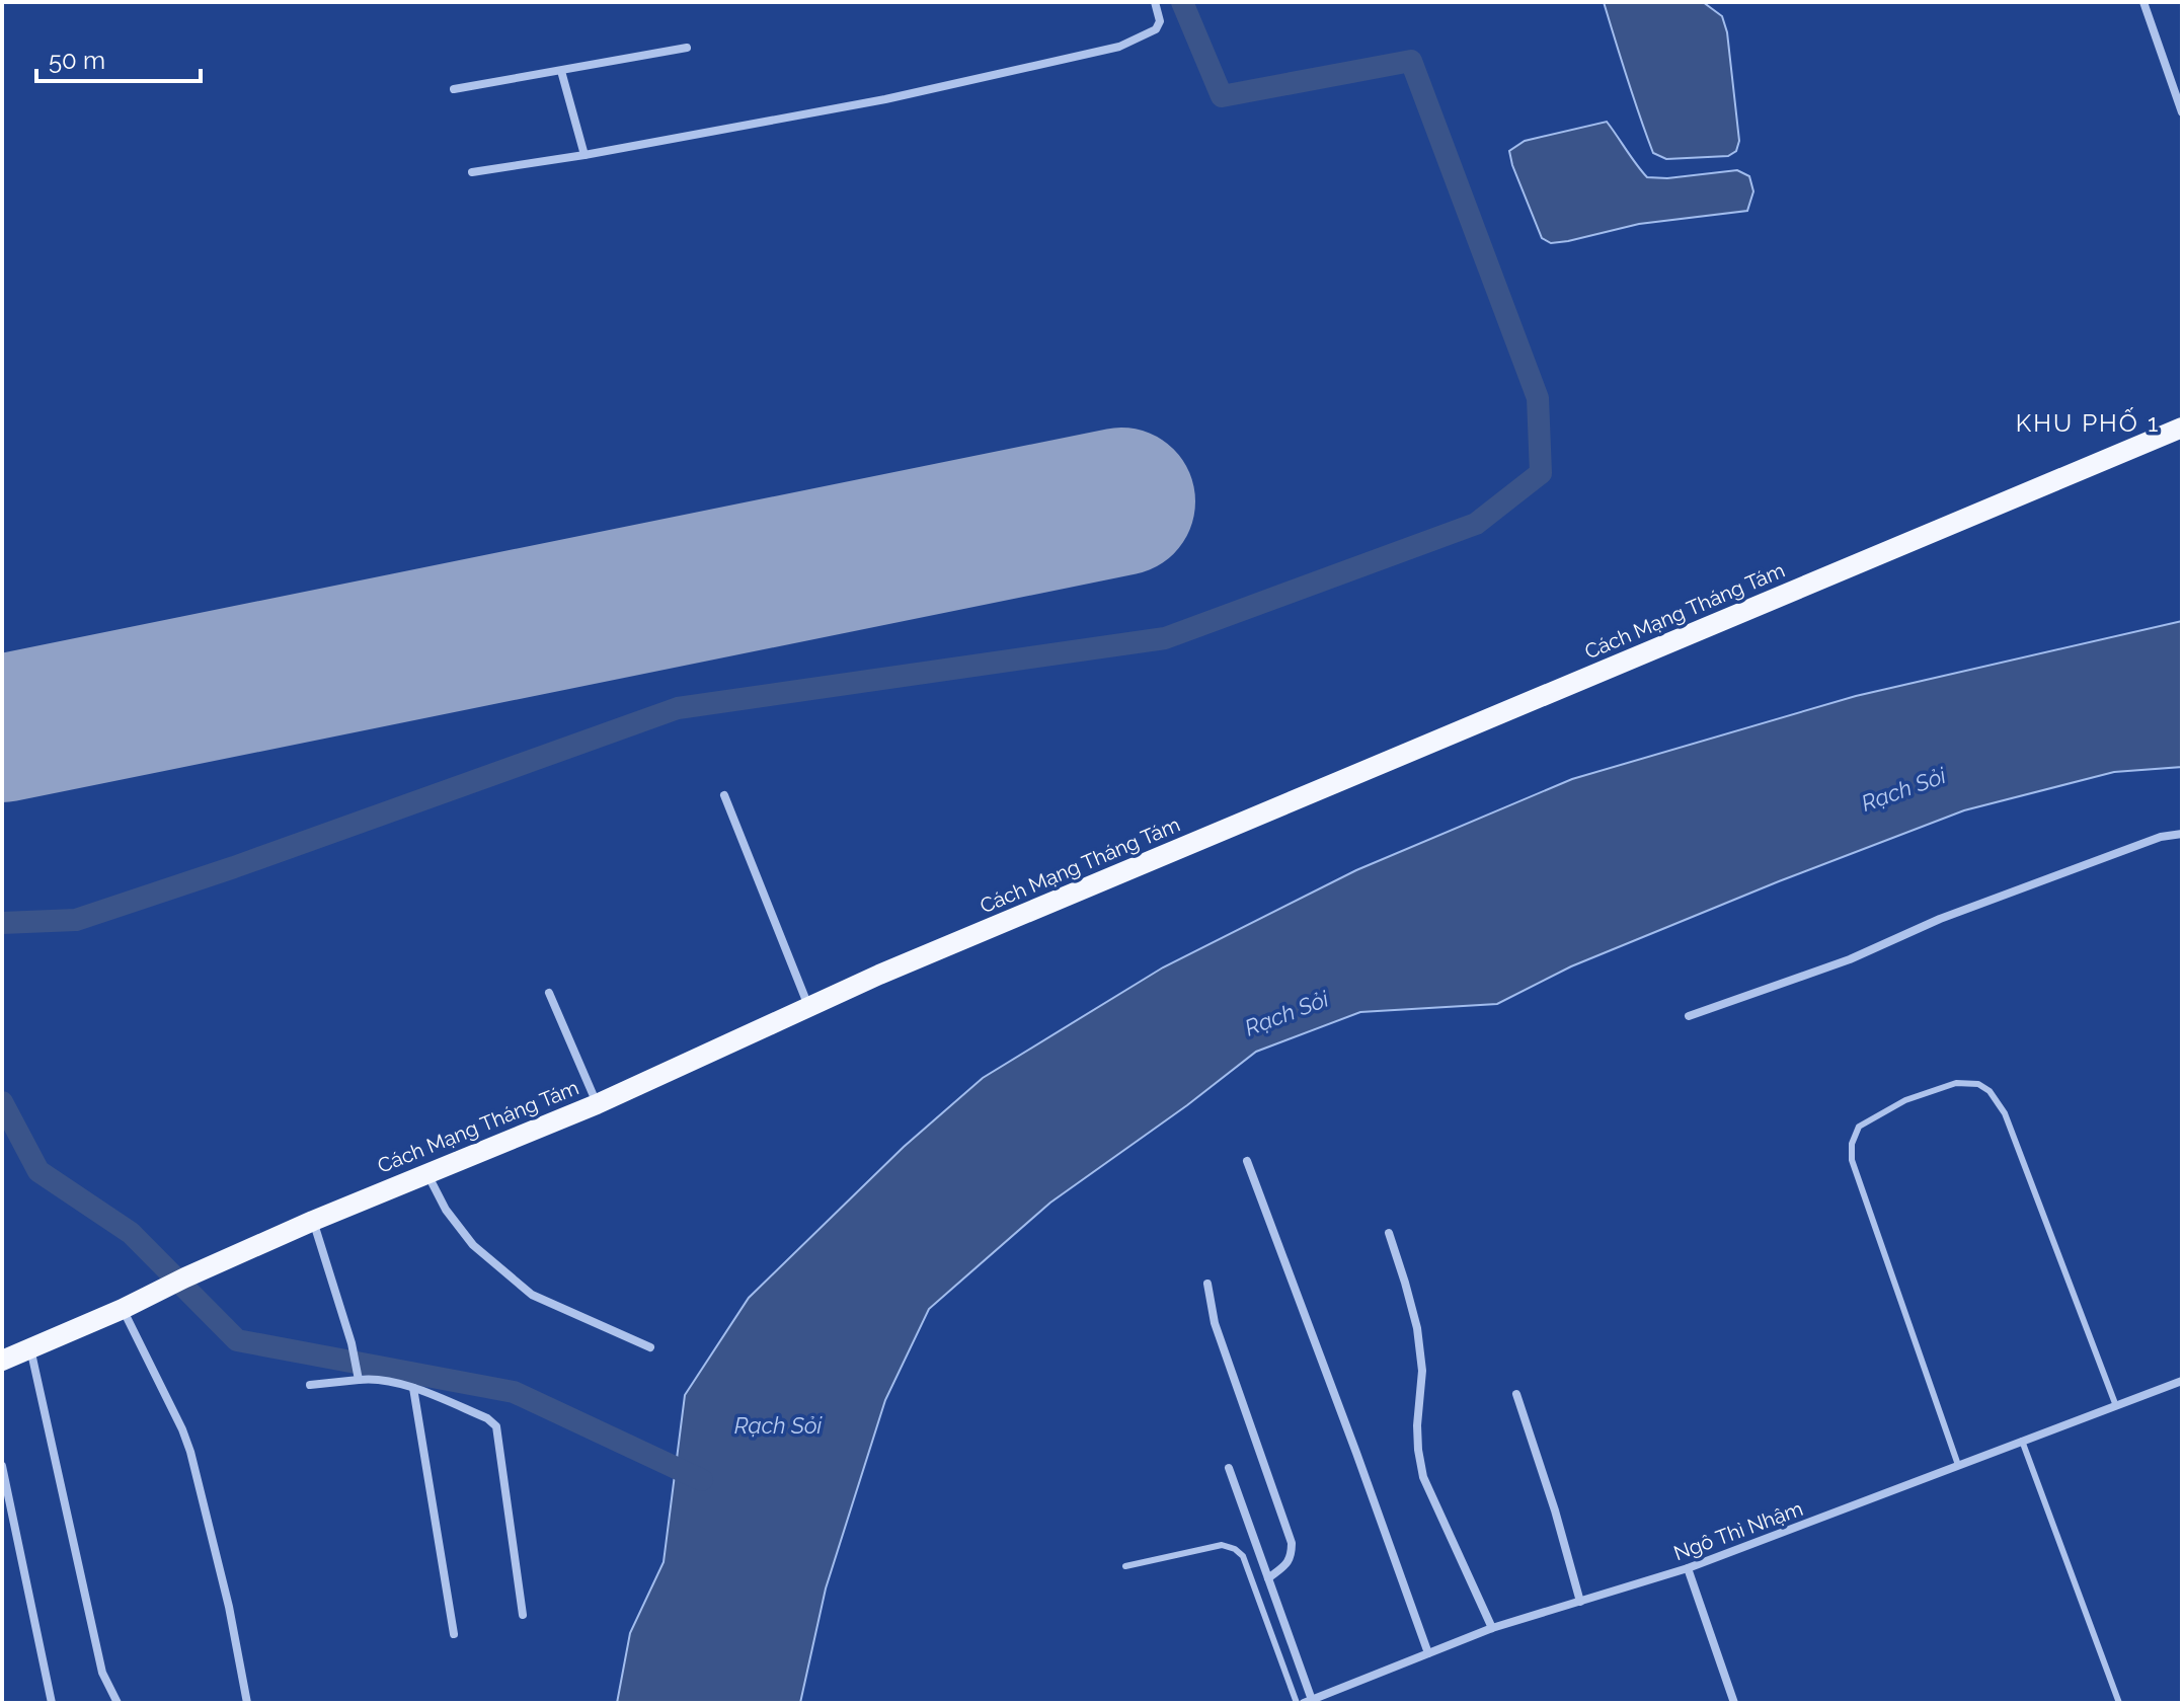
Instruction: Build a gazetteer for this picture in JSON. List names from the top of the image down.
{
  "streets": {
    "main road": ["Cách Mạng Tháng Tám"],
    "street": ["Ngô Thì Nhậm"]
  },
  "districts": ["KHU PHỐ 1"],
  "water": ["Rạch Sỏi"],
  "scale_bar": "50 m"
}
